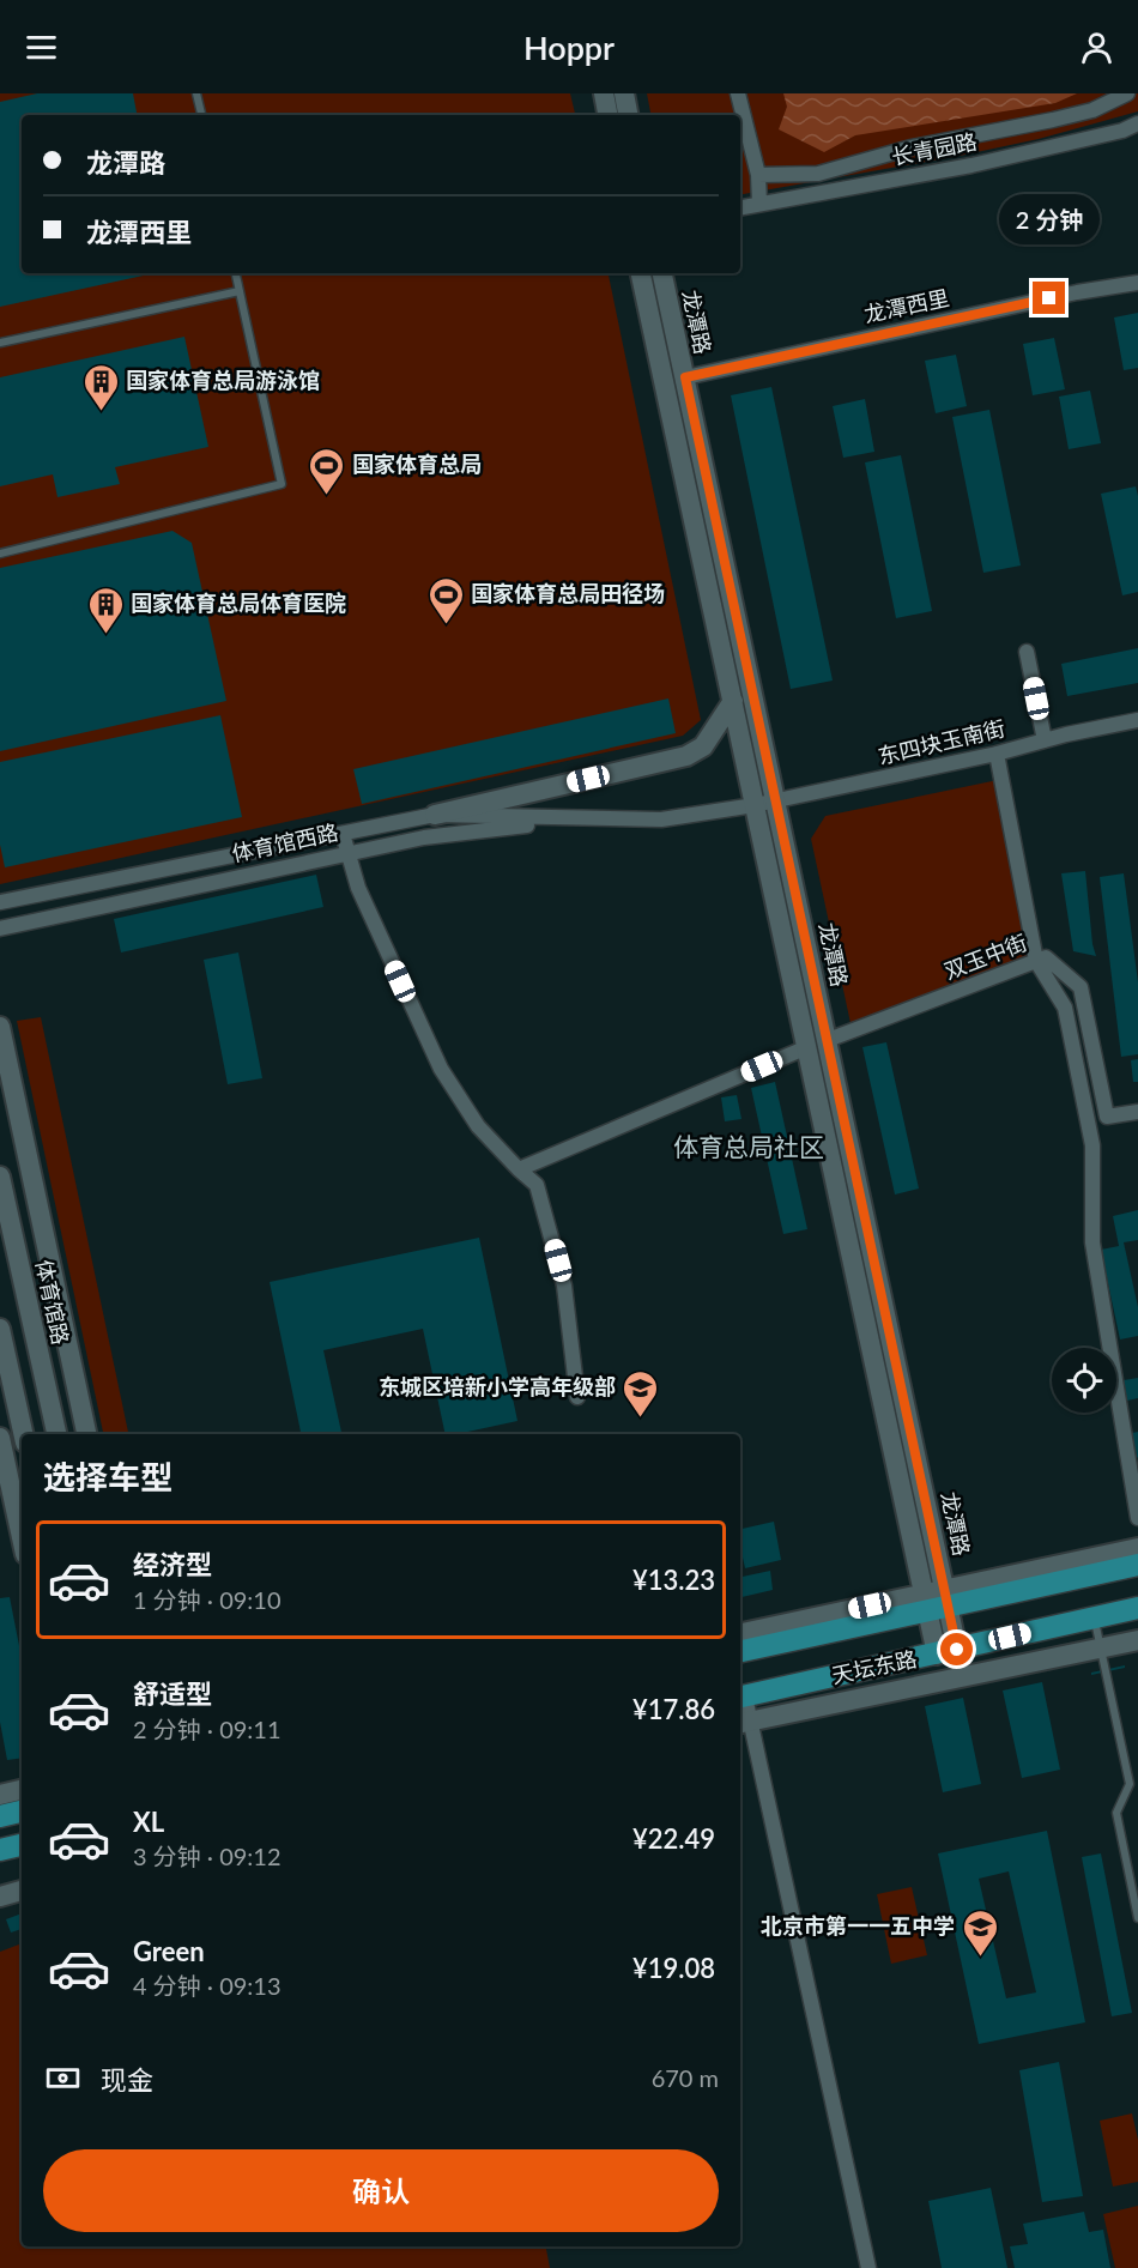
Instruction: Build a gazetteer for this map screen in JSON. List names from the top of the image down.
{
  "streets": {
    "main road": ["天坛东路"],
    "street": [
      "长青园路",
      "龙潭西里",
      "龙潭路",
      "东四块玉南街",
      "体育馆西路",
      "双玉中街",
      "体育馆路"
    ]
  },
  "crossings": [
    ["龙潭西里", "龙潭路"],
    ["龙潭路", "东四块玉南街"],
    ["龙潭路", "体育馆西路"],
    ["龙潭路", "双玉中街"],
    ["龙潭路", "天坛东路"],
    ["东四块玉南街", "体育馆西路"]
  ],
  "districts": ["体育总局社区"],
  "places": {
    "building": ["国家体育总局游泳馆", "国家体育总局体育医院"],
    "sports": ["国家体育总局", "国家体育总局田径场"],
    "school or university": ["东城区培新小学高年级部", "北京市第一一五中学"]
  },
  "page": {
    "header": "Hoppr",
    "banner": ["龙潭路", "龙潭西里"],
    "bubble": "2 分钟",
    "heading": "选择车型",
    "list": [
      {
        "name": "经济型",
        "note": "1 分钟 · 09:10",
        "value": "¥13.23"
      },
      {
        "name": "舒适型",
        "note": "2 分钟 · 09:11",
        "value": "¥17.86"
      },
      {
        "name": "XL",
        "note": "3 分钟 · 09:12",
        "value": "¥22.49"
      },
      {
        "name": "Green",
        "note": "4 分钟 · 09:13",
        "value": "¥19.08"
      }
    ],
    "pay": ["现金", "670 m"],
    "buttons": "确认"
  }
}
